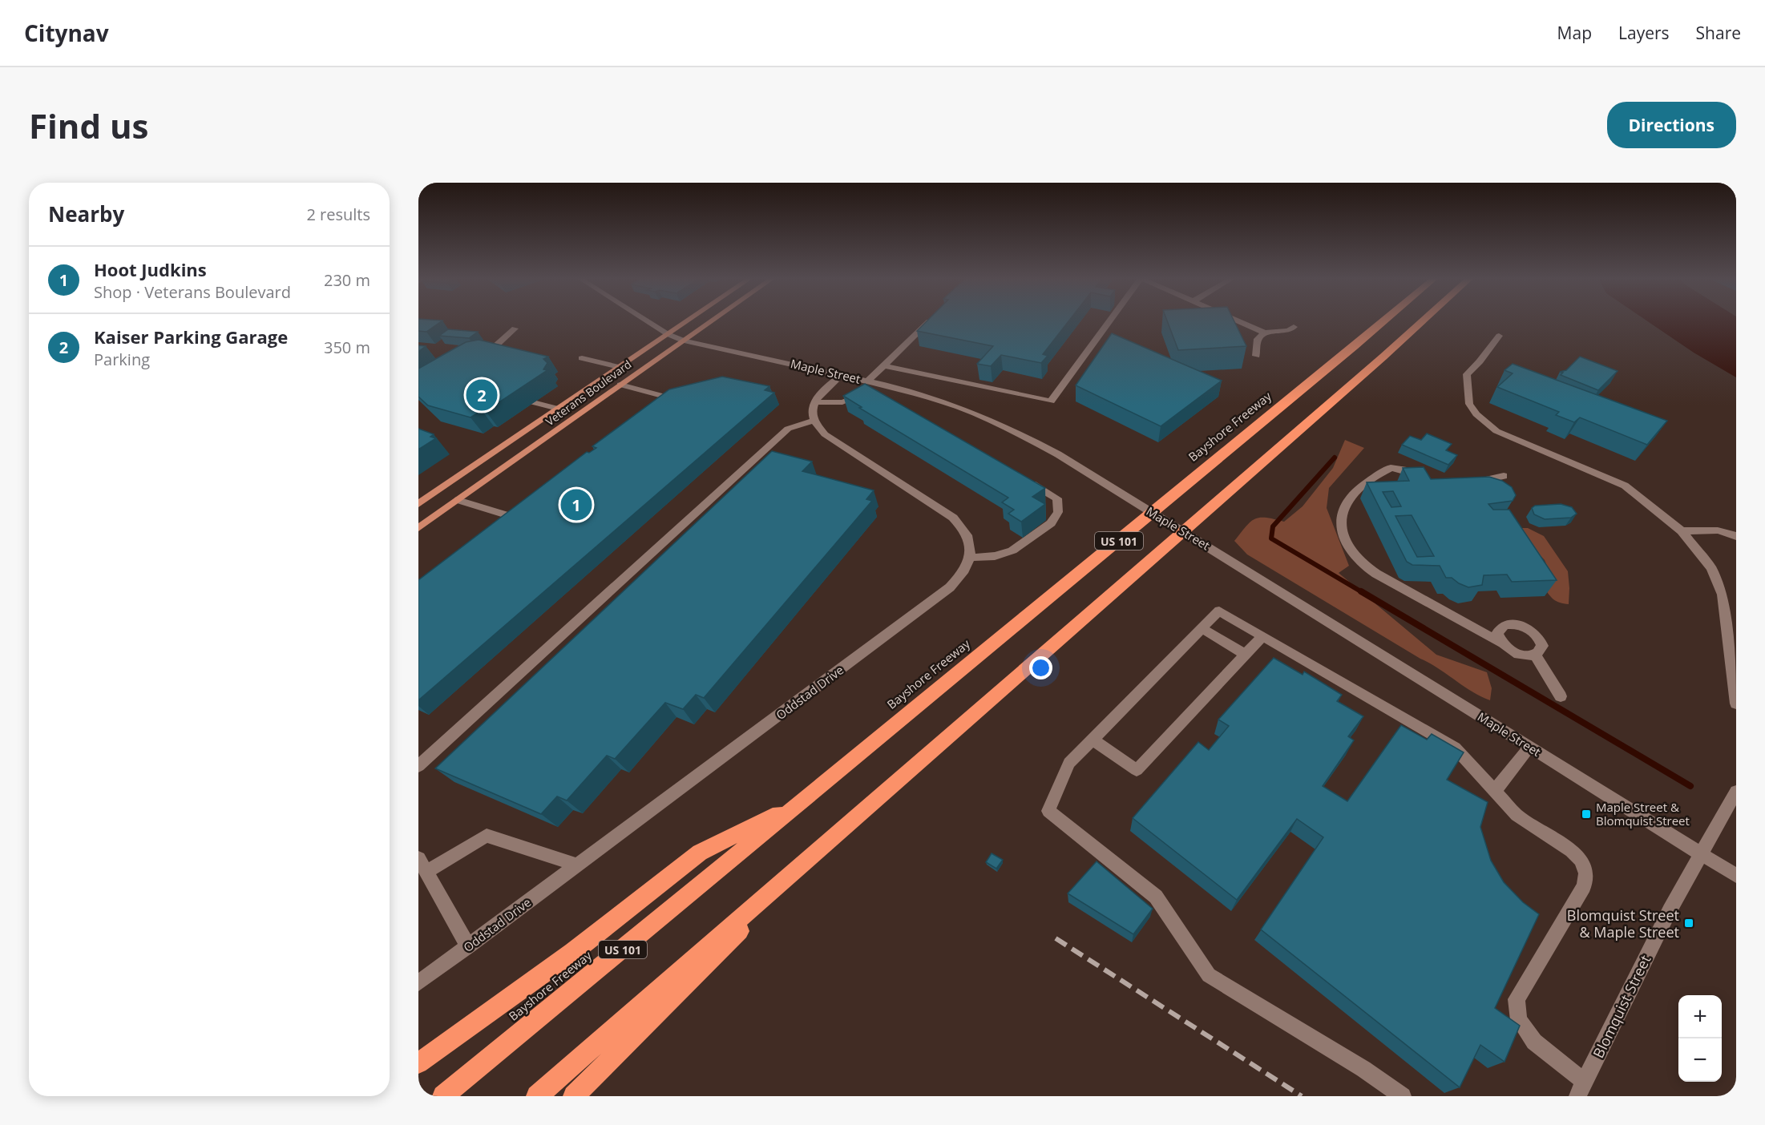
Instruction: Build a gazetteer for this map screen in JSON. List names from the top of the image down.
{
  "streets": {
    "highway": ["Bayshore Freeway", "US 101"],
    "main road": ["Veterans Boulevard"],
    "street": ["Maple Street", "Oddstad Drive", "Blomquist Street"]
  },
  "crossings": [
    ["Maple Street", "Veterans Boulevard"],
    ["Maple Street", "Blomquist Street"]
  ],
  "places": {
    "transit": ["Maple Street & Blomquist Street", "Blomquist Street & Maple Street"]
  },
  "page": {
    "header": "Citynav",
    "nav": ["Map", "Layers", "Share"],
    "buttons": "Directions",
    "title": "Find us",
    "heading": ["Nearby", "2 results"],
    "list": [
      {
        "mark": "1",
        "name": "Hoot Judkins",
        "note": "Shop · Veterans Boulevard",
        "value": "230 m"
      },
      {
        "mark": "2",
        "name": "Kaiser Parking Garage",
        "note": "Parking",
        "value": "350 m"
      }
    ],
    "pins": ["2", "1"],
    "map_buttons": ["+", "−"]
  }
}
